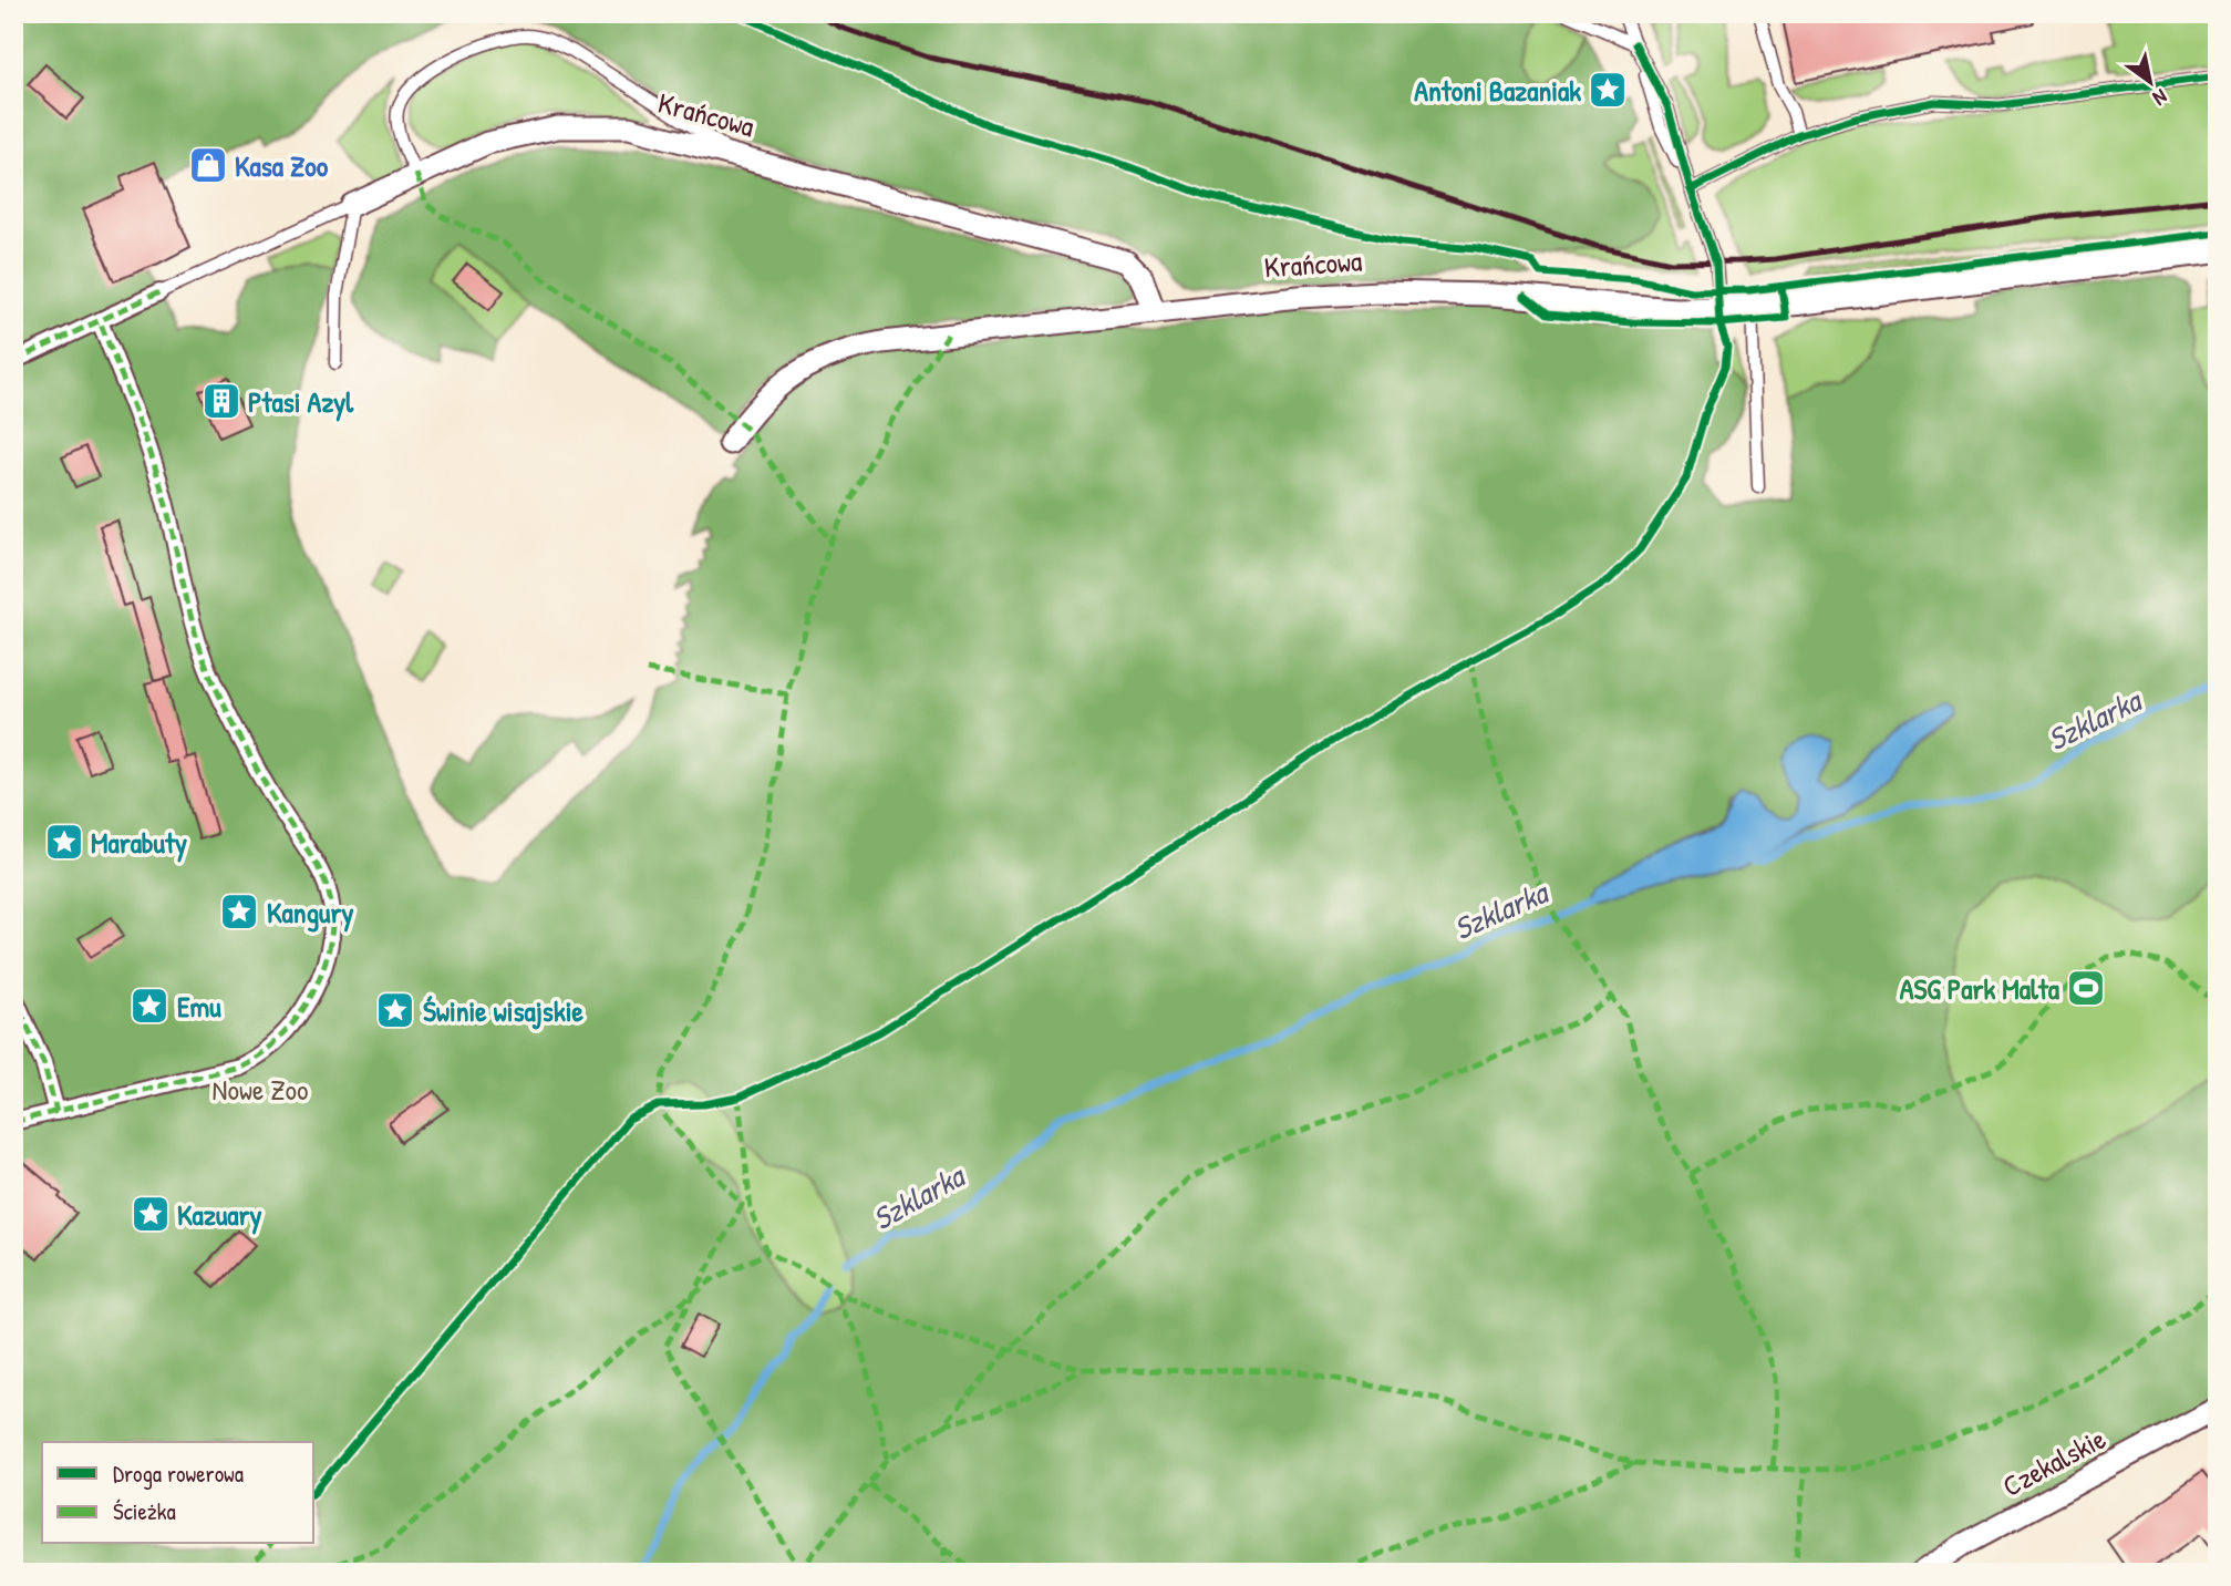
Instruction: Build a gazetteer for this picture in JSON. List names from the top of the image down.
{
  "streets": {
    "street": ["Krańcowa", "Czekalskie"]
  },
  "water": ["Szklarka"],
  "parks": ["Nowe Zoo"],
  "places": {
    "place": [
      "Antoni Bazaniak",
      "Marabuty",
      "Kangury",
      "Emu",
      "Świnie wisajskie",
      "Kazuary"
    ],
    "shop": ["Kasa Zoo"],
    "building": ["Ptasi Azyl"],
    "sports": ["ASG Park Malta"]
  },
  "legend": ["Droga rowerowa", "Ścieżka"],
  "north": "bottom right"
}
